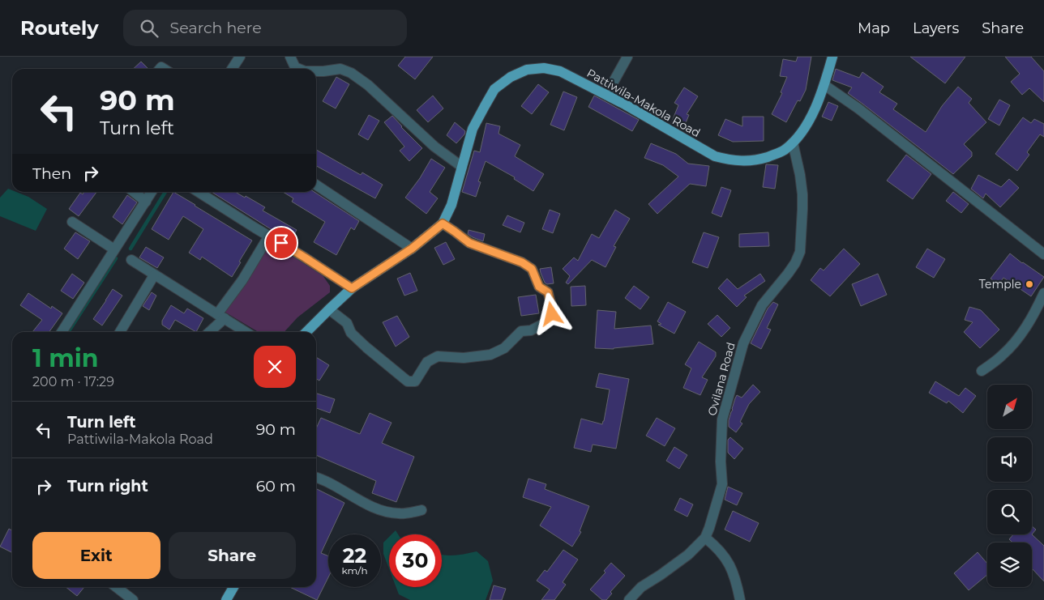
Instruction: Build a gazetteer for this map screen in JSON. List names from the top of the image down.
{
  "streets": {
    "main road": ["Pattiwila-Makola Road"],
    "street": ["Ovilana Road"]
  },
  "crossings": [
    ["Pattiwila-Makola Road", "Ovilana Road"]
  ],
  "places": ["Temple"],
  "north": "top right",
  "page": {
    "header": "Routely",
    "search": "Search here",
    "nav": ["Map", "Layers", "Share"],
    "turn": ["90 m", "Turn left"],
    "then": "Then",
    "heading": ["1 min", "200 m · 17:29"],
    "list": [
      {
        "name": "Turn left",
        "note": "Pattiwila-Makola Road",
        "value": "90 m"
      },
      {
        "name": "Turn right",
        "value": "60 m"
      }
    ],
    "buttons": ["Exit", "Share"],
    "speed": "22 km/h",
    "limit": "30"
  }
}
